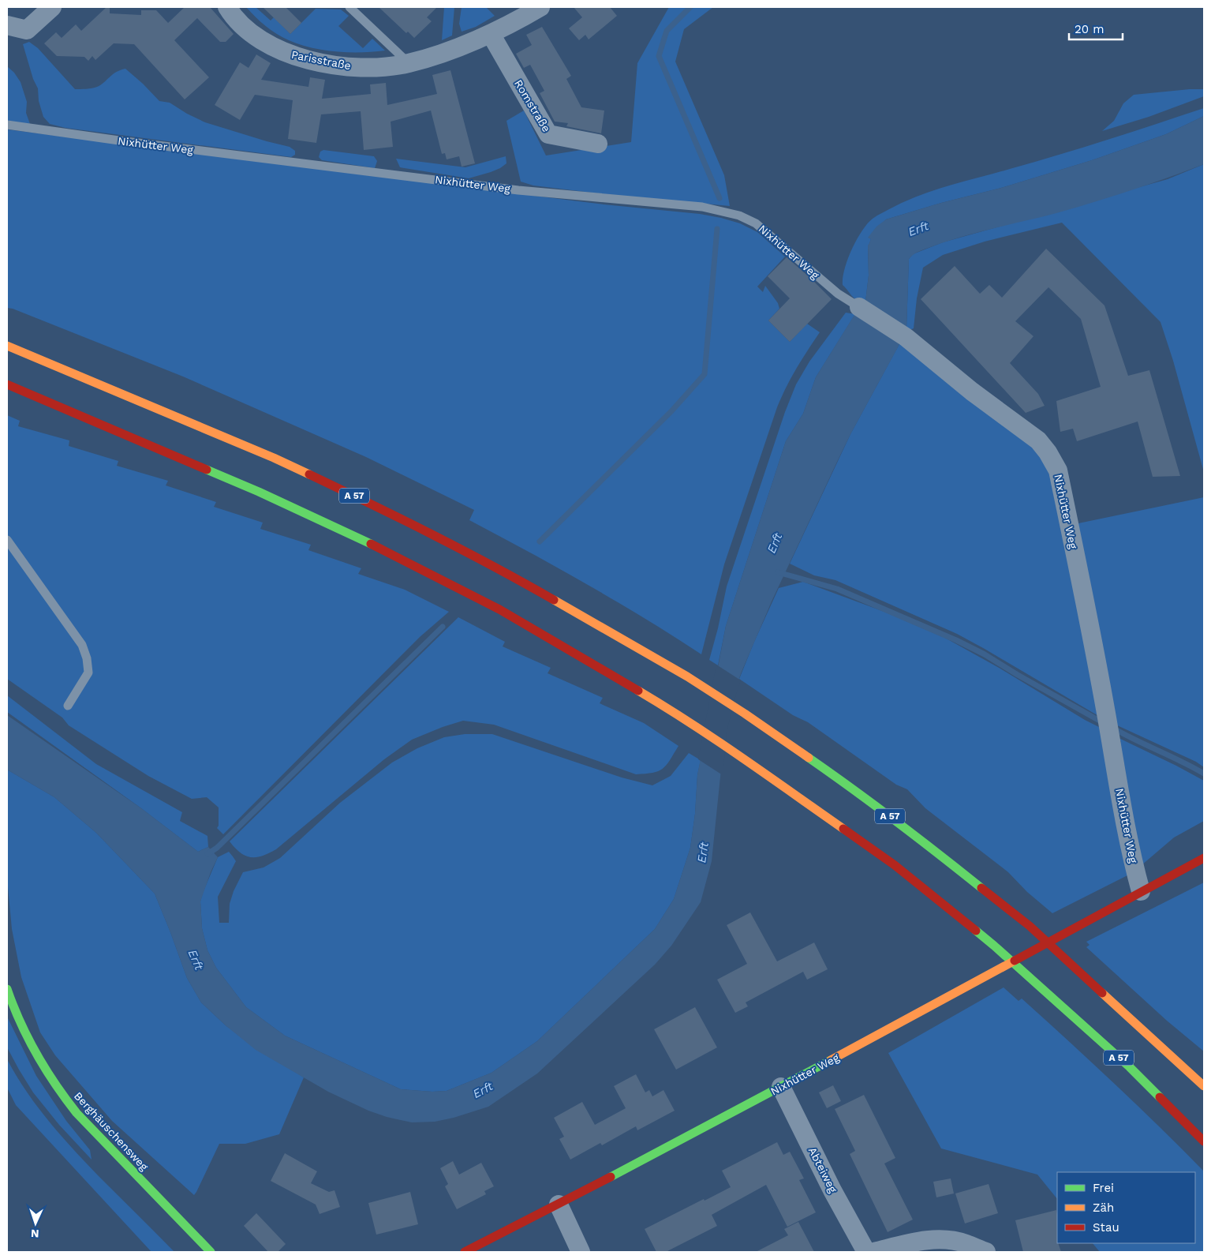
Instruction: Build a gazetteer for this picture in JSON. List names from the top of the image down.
{
  "streets": {
    "main road": ["Nixhütter Weg", "A 57", "Berghäuschensweg"],
    "street": ["Parisstraße", "Romstraße", "Abteiweg"]
  },
  "crossings": [
    ["Parisstraße", "Romstraße"],
    ["Nixhütter Weg", "Abteiweg"]
  ],
  "water": ["Erft"],
  "legend": ["Frei", "Zäh", "Stau"],
  "scale_bar": "20 m",
  "north": "bottom"
}
